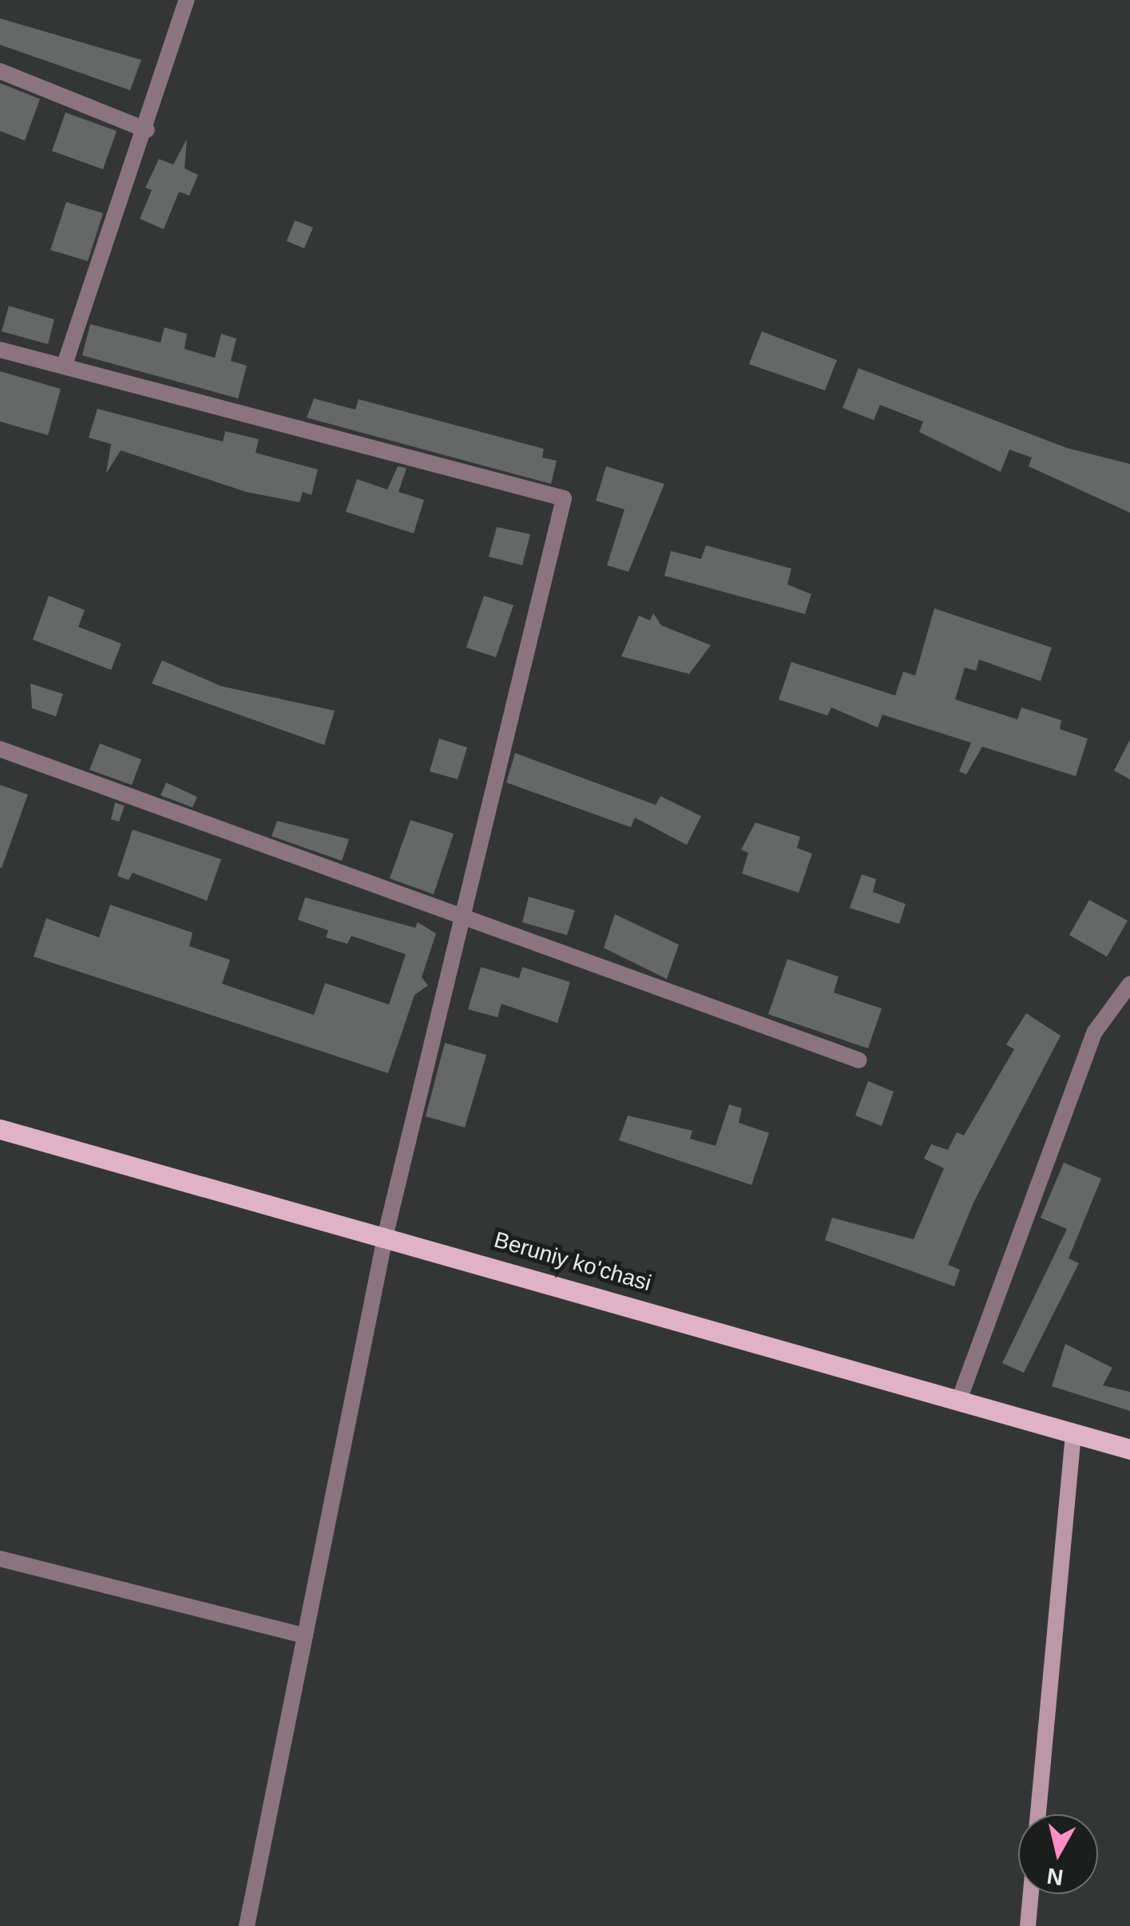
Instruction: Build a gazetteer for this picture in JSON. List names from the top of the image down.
{
  "streets": {
    "main road": ["Beruniy ko'chasi"]
  },
  "north": "bottom"
}
